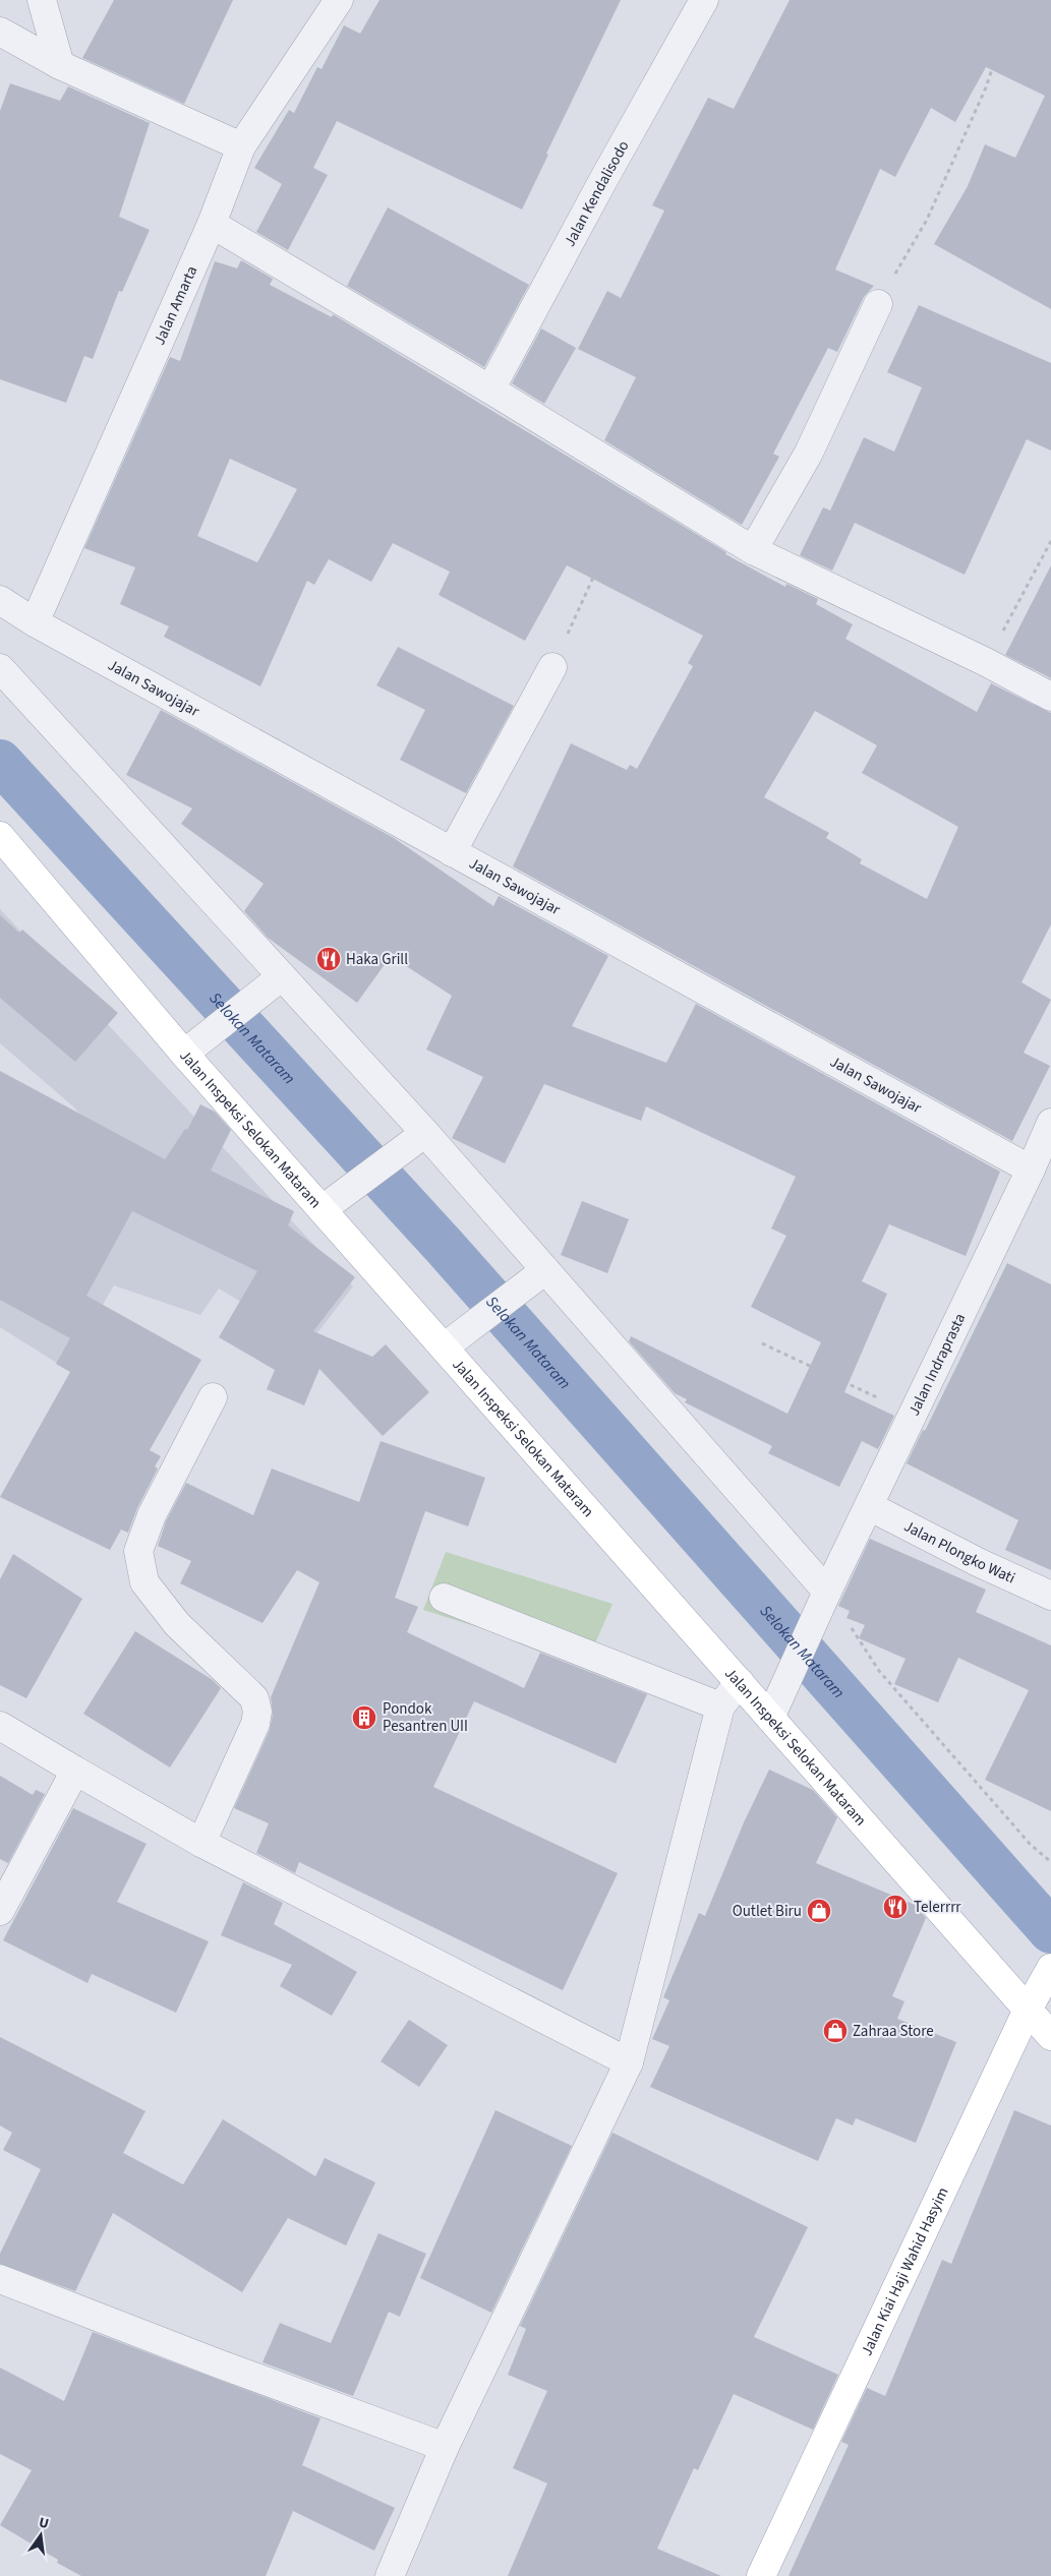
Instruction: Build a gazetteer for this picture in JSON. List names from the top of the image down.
{
  "streets": {
    "main road": ["Jalan Inspeksi Selokan Mataram", "Jalan Kiai Haji Wahid Hasyim"],
    "street": [
      "Jalan Kendalisodo",
      "Jalan Amarta",
      "Jalan Sawojajar",
      "Jalan Indraprasta",
      "Jalan Plongko Wati"
    ]
  },
  "crossings": [
    ["Jalan Amarta", "Jalan Sawojajar"],
    ["Jalan Sawojajar", "Jalan Indraprasta"],
    ["Jalan Inspeksi Selokan Mataram", "Jalan Indraprasta"],
    ["Jalan Inspeksi Selokan Mataram", "Jalan Kiai Haji Wahid Hasyim"],
    ["Jalan Indraprasta", "Jalan Plongko Wati"]
  ],
  "water": ["Selokan Mataram"],
  "places": {
    "restaurant": ["Haka Grill", "Telerrrr"],
    "building": ["Pondok Pesantren UII"],
    "shop": ["Outlet Biru", "Zahraa Store"]
  },
  "north": "top"
}
